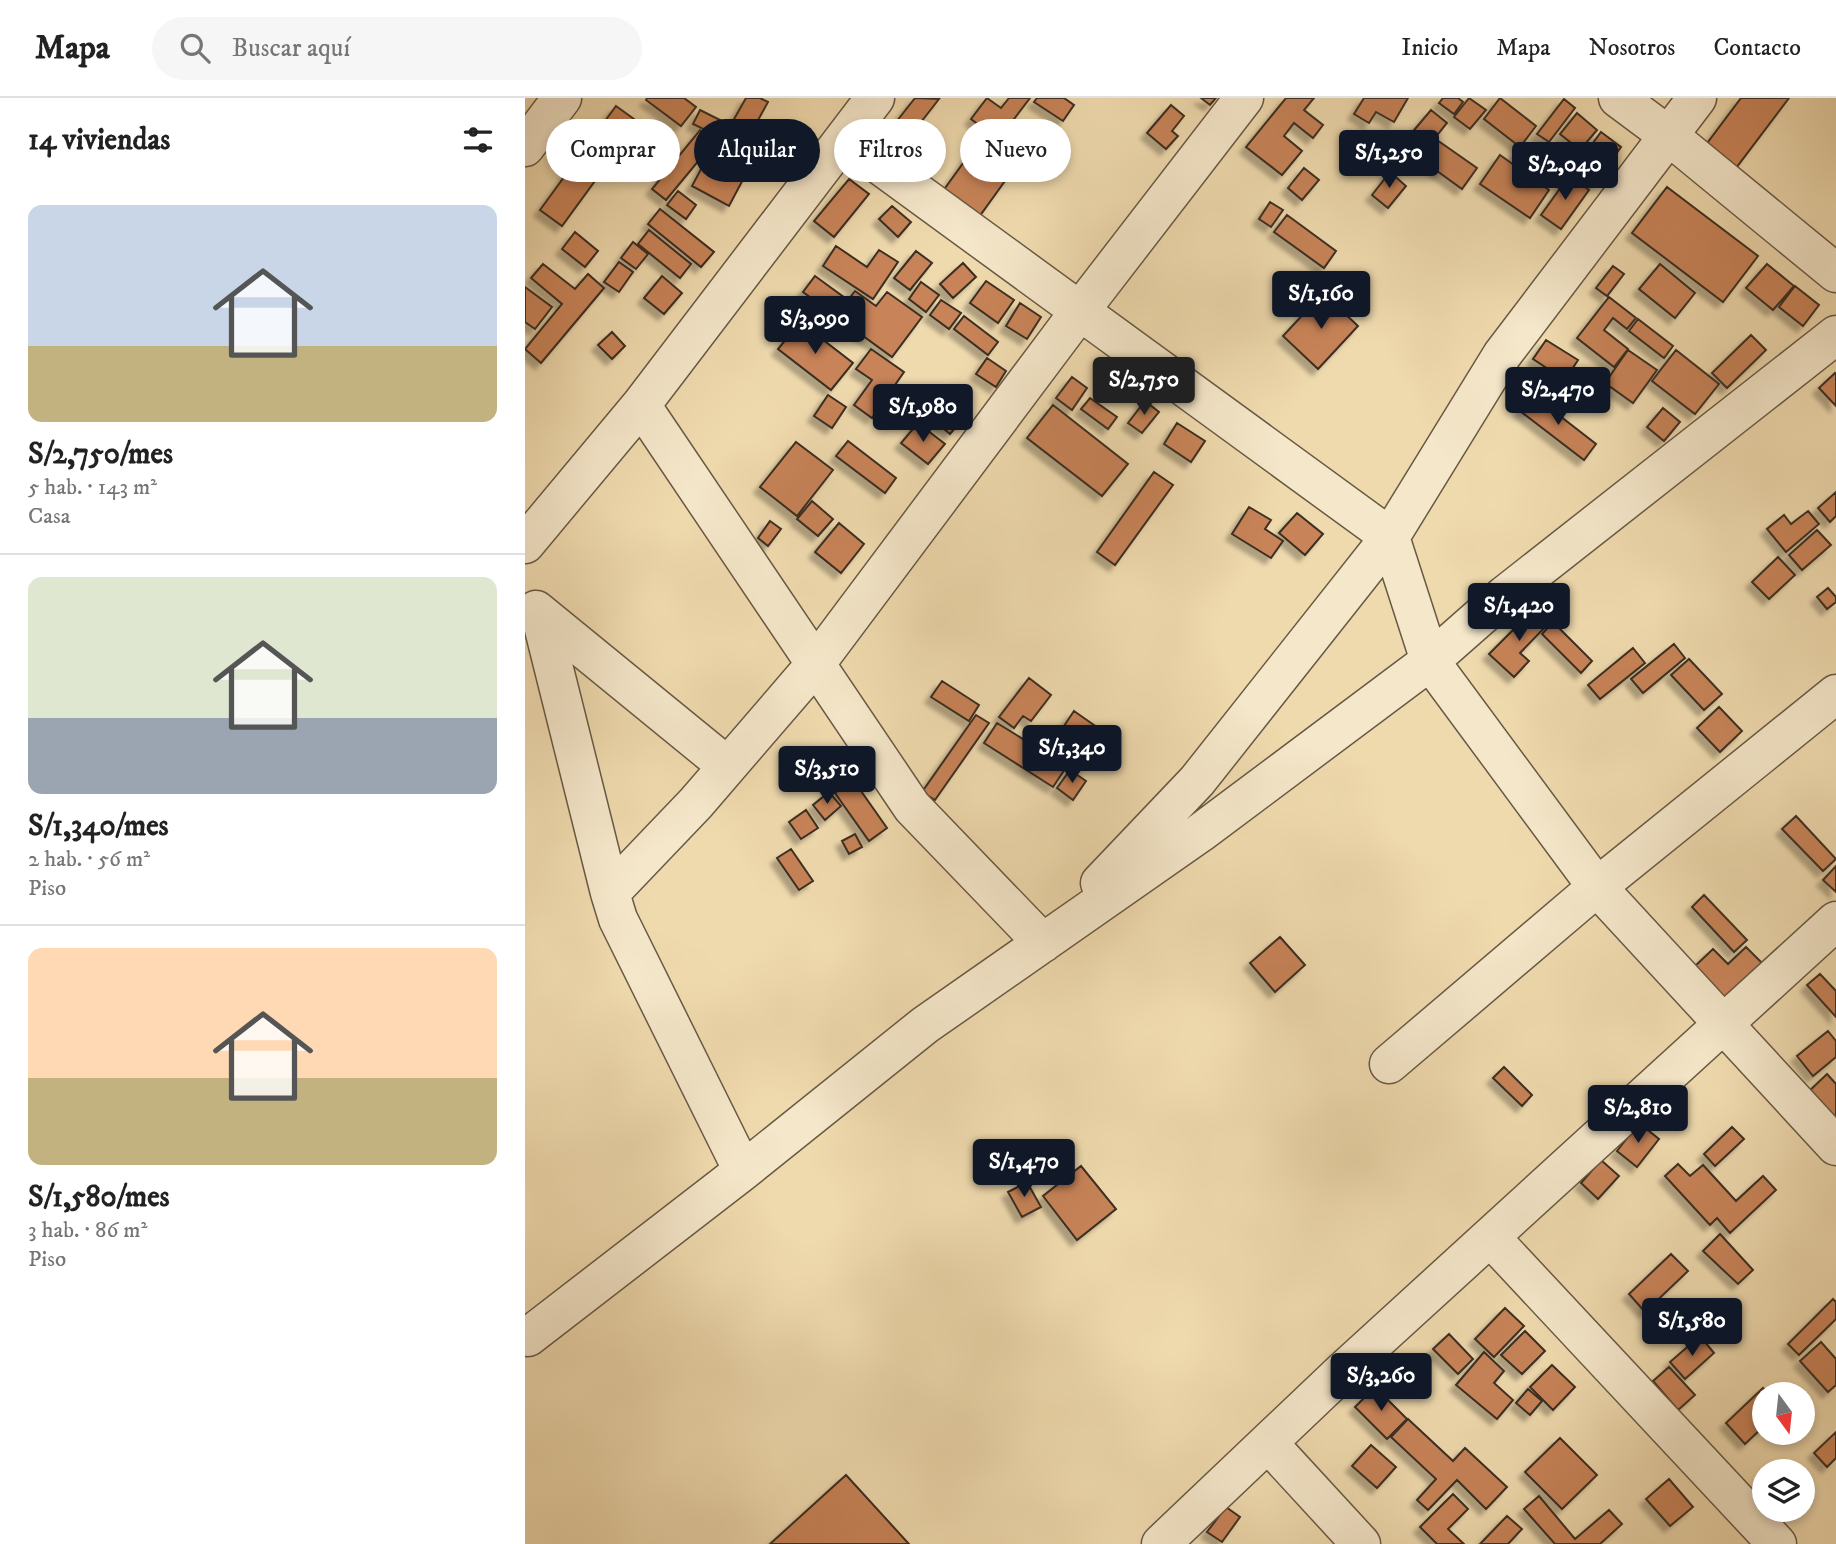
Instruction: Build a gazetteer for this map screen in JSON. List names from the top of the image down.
{
  "north": "bottom",
  "page": {
    "header": "Mapa",
    "search": "Buscar aquí",
    "nav": [
      "Inicio",
      "Mapa",
      "Nosotros",
      "Contacto"
    ],
    "heading": "14 viviendas",
    "chip": [
      "Comprar",
      "Alquilar",
      "Filtros",
      "Nuevo"
    ],
    "price": [
      "S/1,250",
      "S/2,040",
      "S/1,160",
      "S/3,090",
      "S/2,750",
      "S/2,470",
      "S/1,980",
      "S/1,420",
      "S/1,340",
      "S/3,510",
      "S/2,810",
      "S/1,470",
      "S/1,580",
      "S/3,260"
    ],
    "list": [
      {
        "name": "S/2,750/mes",
        "note": "5 hab. · 143 m² · Casa"
      },
      {
        "name": "S/1,340/mes",
        "note": "2 hab. · 56 m² · Piso"
      },
      {
        "name": "S/1,580/mes",
        "note": "3 hab. · 86 m² · Piso"
      }
    ]
  }
}
